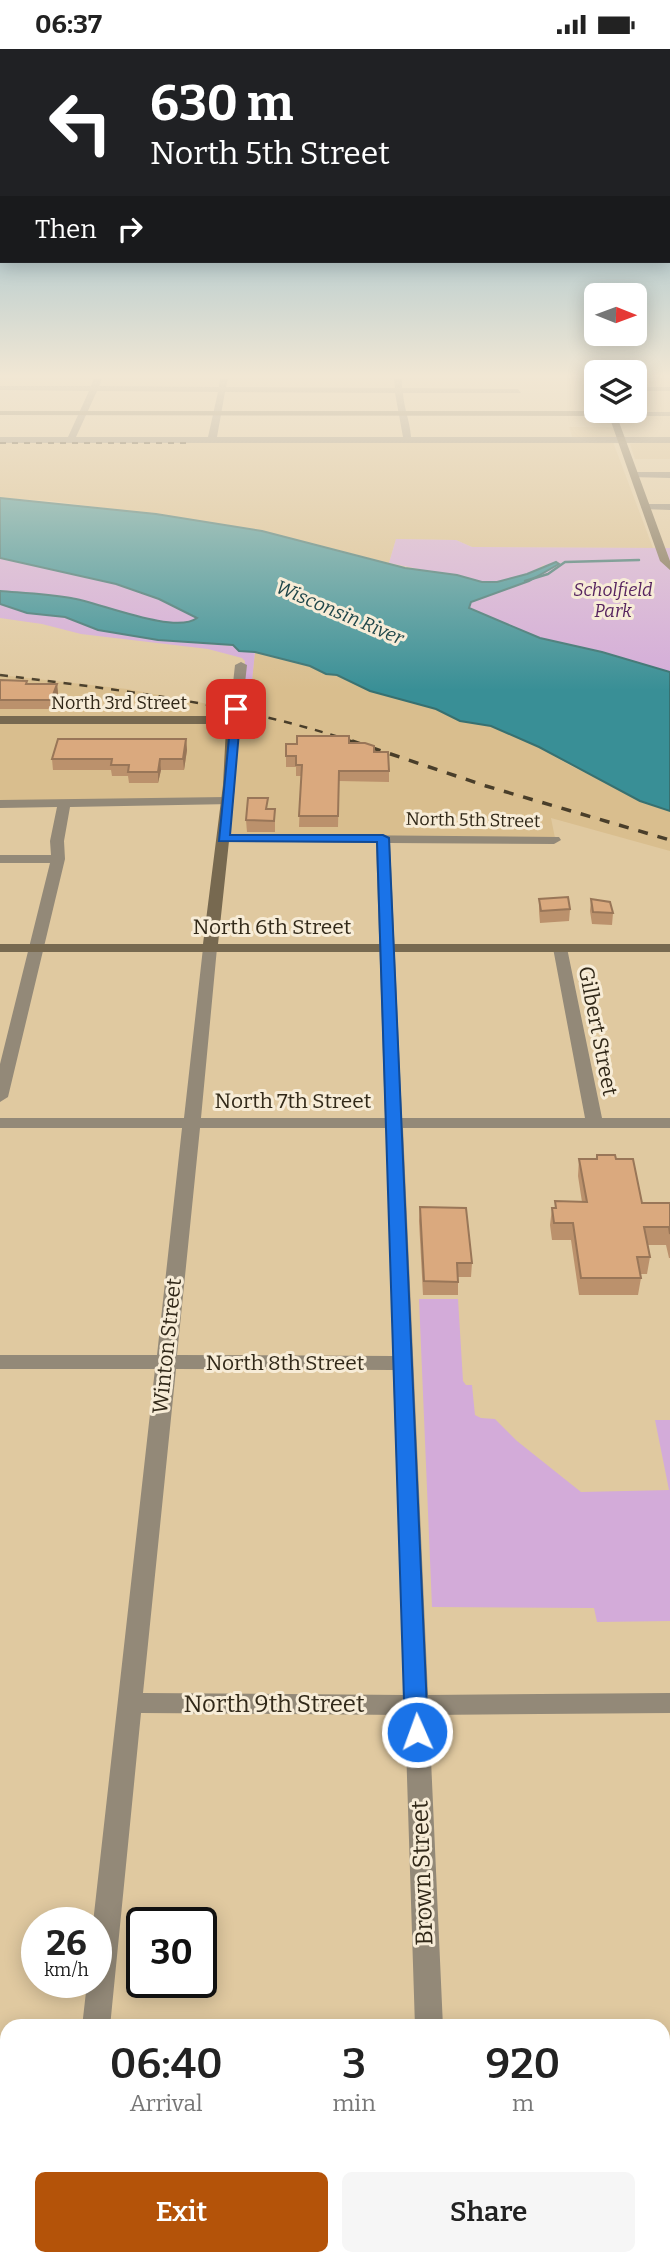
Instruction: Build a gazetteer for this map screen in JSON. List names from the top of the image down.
{
  "streets": {
    "street": [
      "North 3rd Street",
      "North 5th Street",
      "North 6th Street",
      "Gilbert Street",
      "North 7th Street",
      "Winton Street",
      "North 8th Street",
      "North 9th Street",
      "Brown Street"
    ]
  },
  "crossings": [
    ["North 3rd Street", "Winton Street"],
    ["North 5th Street", "Winton Street"],
    ["North 5th Street", "Brown Street"],
    ["North 6th Street", "Gilbert Street"],
    ["North 6th Street", "Winton Street"],
    ["North 6th Street", "Brown Street"],
    ["Gilbert Street", "North 7th Street"],
    ["North 7th Street", "Winton Street"],
    ["North 7th Street", "Brown Street"],
    ["Winton Street", "North 8th Street"],
    ["Winton Street", "North 9th Street"],
    ["North 8th Street", "Brown Street"],
    ["North 9th Street", "Brown Street"]
  ],
  "water": ["Wisconsin River"],
  "parks": ["Scholfield Park"],
  "north": "right",
  "page": {
    "status": "06:37",
    "turn": ["630 m", "North 5th Street"],
    "then": "Then",
    "speed": "26 km/h",
    "limit": "30",
    "eta": [
      "06:40",
      "Arrival",
      "3",
      "min",
      "920",
      "m"
    ],
    "buttons": ["Exit", "Share"]
  }
}
